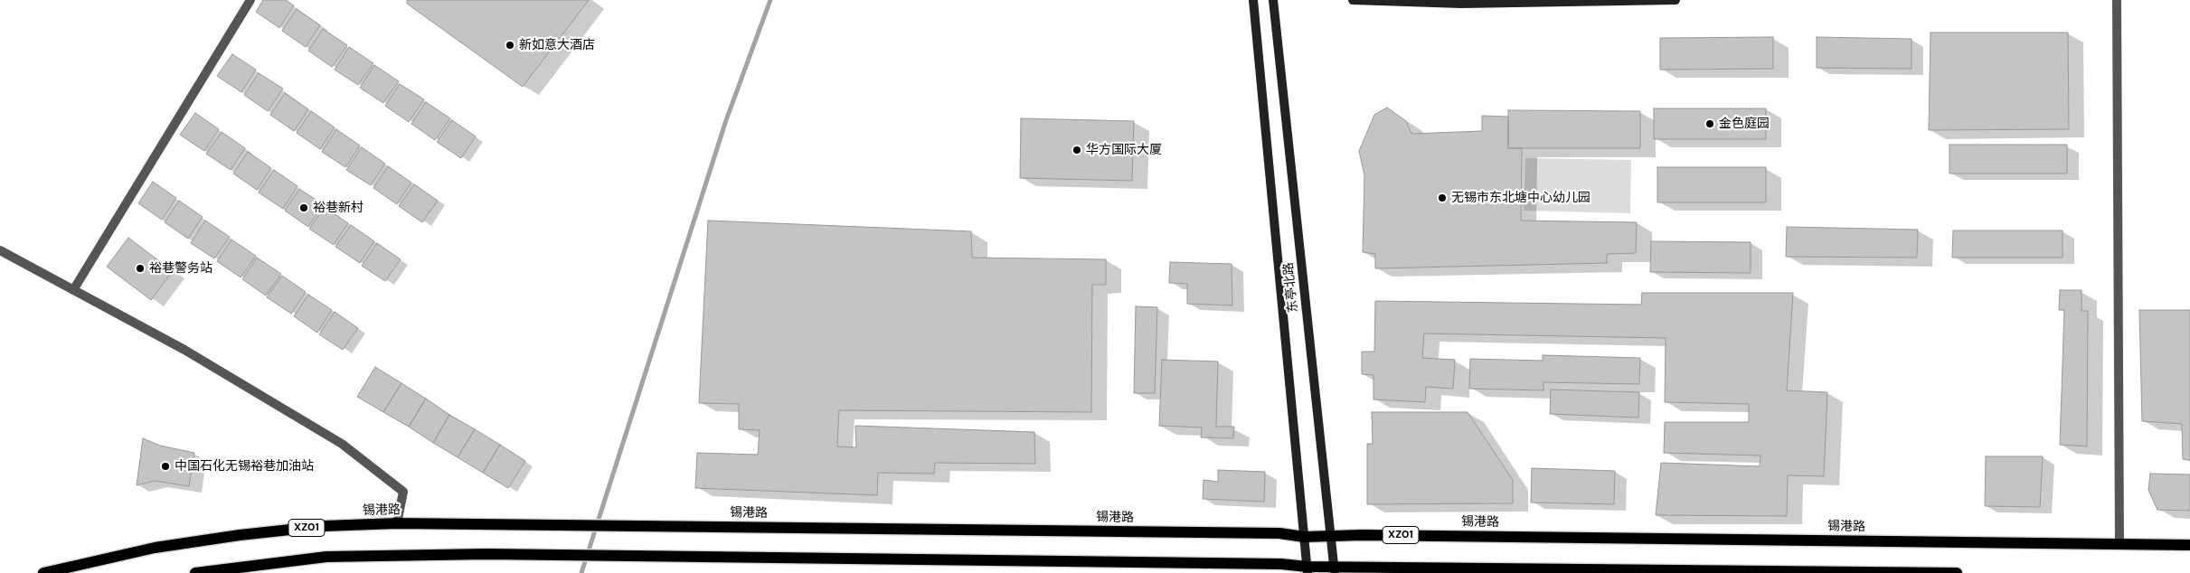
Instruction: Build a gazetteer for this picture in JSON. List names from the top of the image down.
{
  "streets": {
    "main road": ["东亭北路", "锡港路", "XZ01"]
  },
  "crossings": [
    ["东亭北路", "锡港路"]
  ],
  "places": [
    "新如意大酒店",
    "金色庭园",
    "华方国际大厦",
    "无锡市东北塘中心幼儿园",
    "裕巷新村",
    "裕巷警务站",
    "中国石化无锡裕巷加油站"
  ]
}
